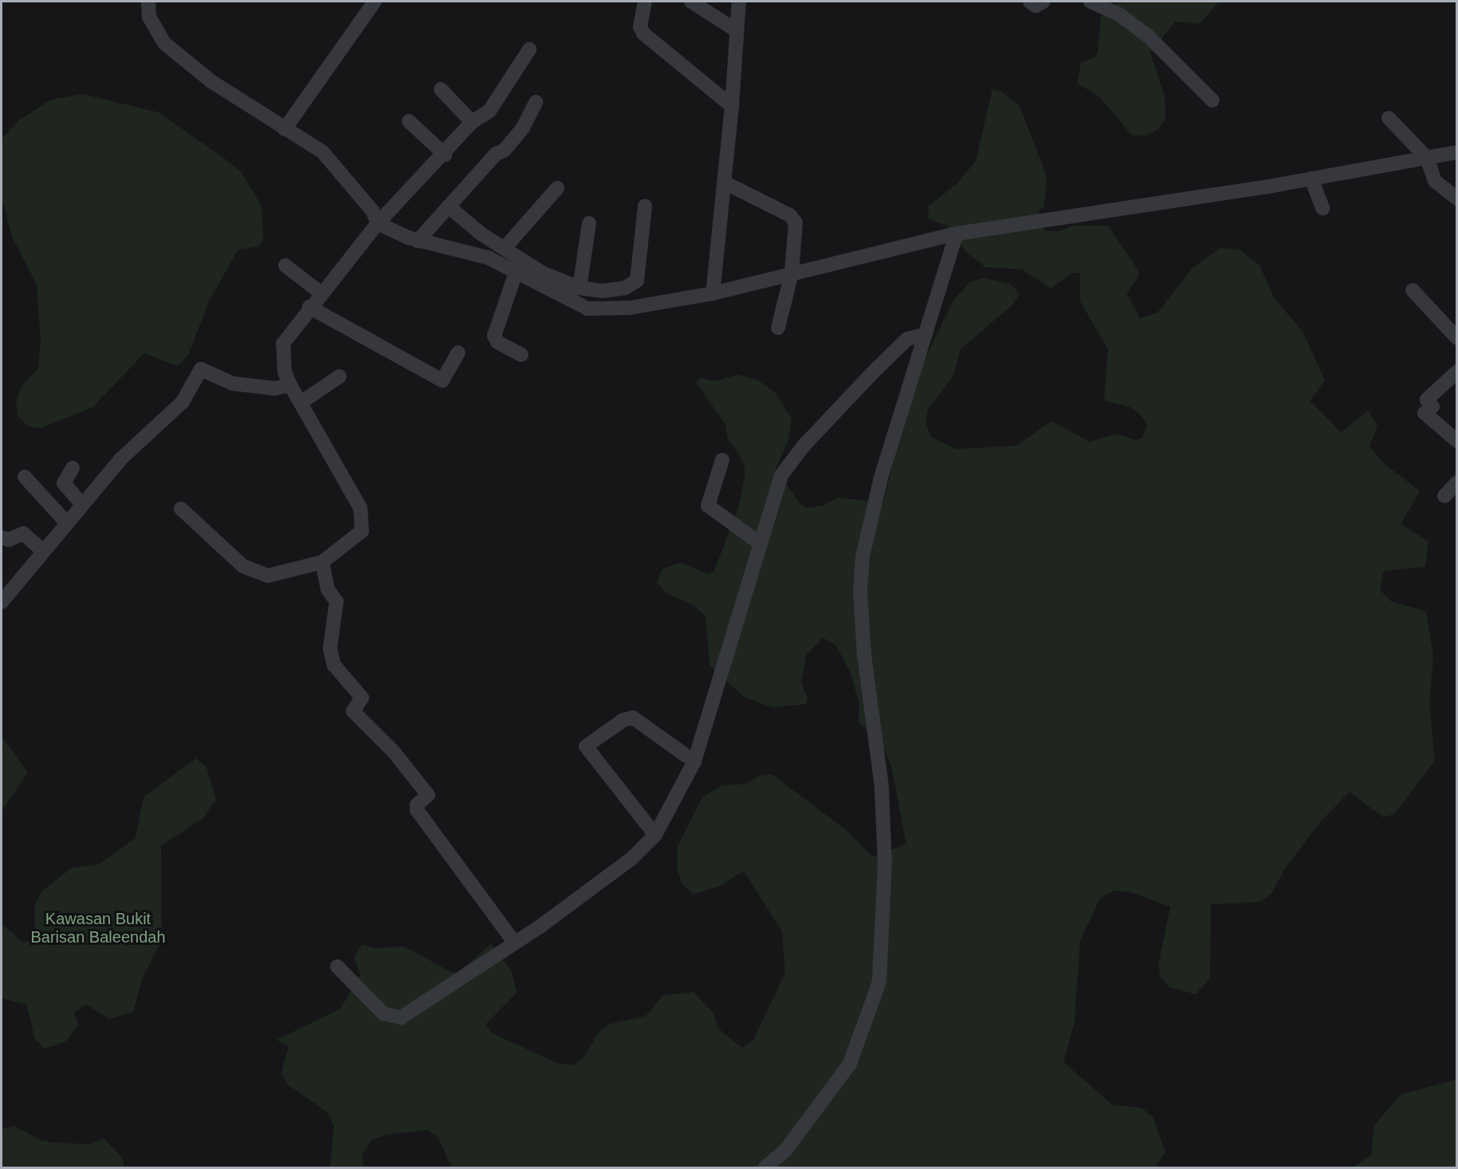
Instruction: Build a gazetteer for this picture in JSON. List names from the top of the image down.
{
  "parks": ["Kawasan Bukit Barisan Baleendah"]
}
